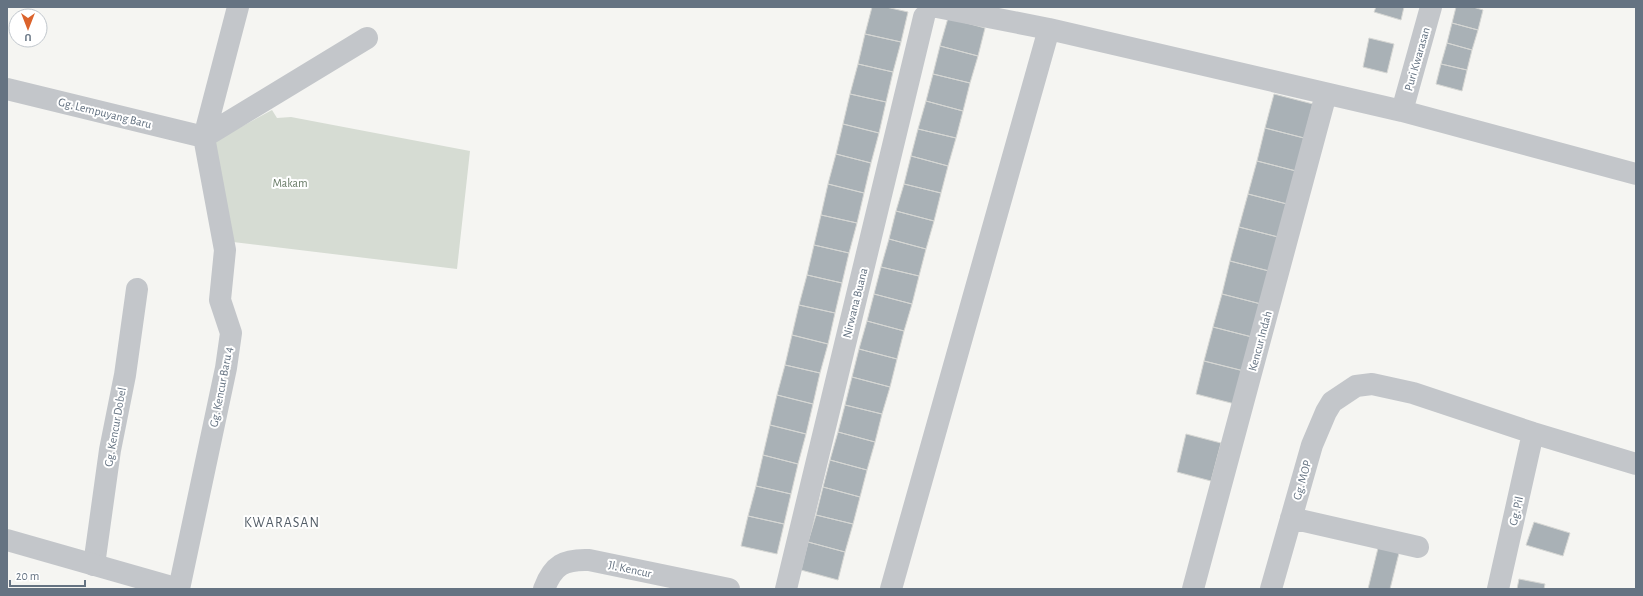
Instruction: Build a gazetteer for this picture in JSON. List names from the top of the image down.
{
  "streets": {
    "street": [
      "Puri Kwarasan",
      "Gg. Lempuyang Baru",
      "Nirwana Buana",
      "Kencur Indah",
      "Gg. Kencur Baru 4",
      "Gg. Kencur Dobel",
      "Gg. MOP",
      "Gg. Pil",
      "Jl. Kencur"
    ]
  },
  "crossings": [
    ["Gg. Lempuyang Baru", "Gg. Kencur Baru 4"],
    ["Gg. MOP", "Gg. Pil"]
  ],
  "districts": ["KWARASAN"],
  "parks": ["Makam"],
  "scale_bar": "20 m",
  "north": "bottom"
}
